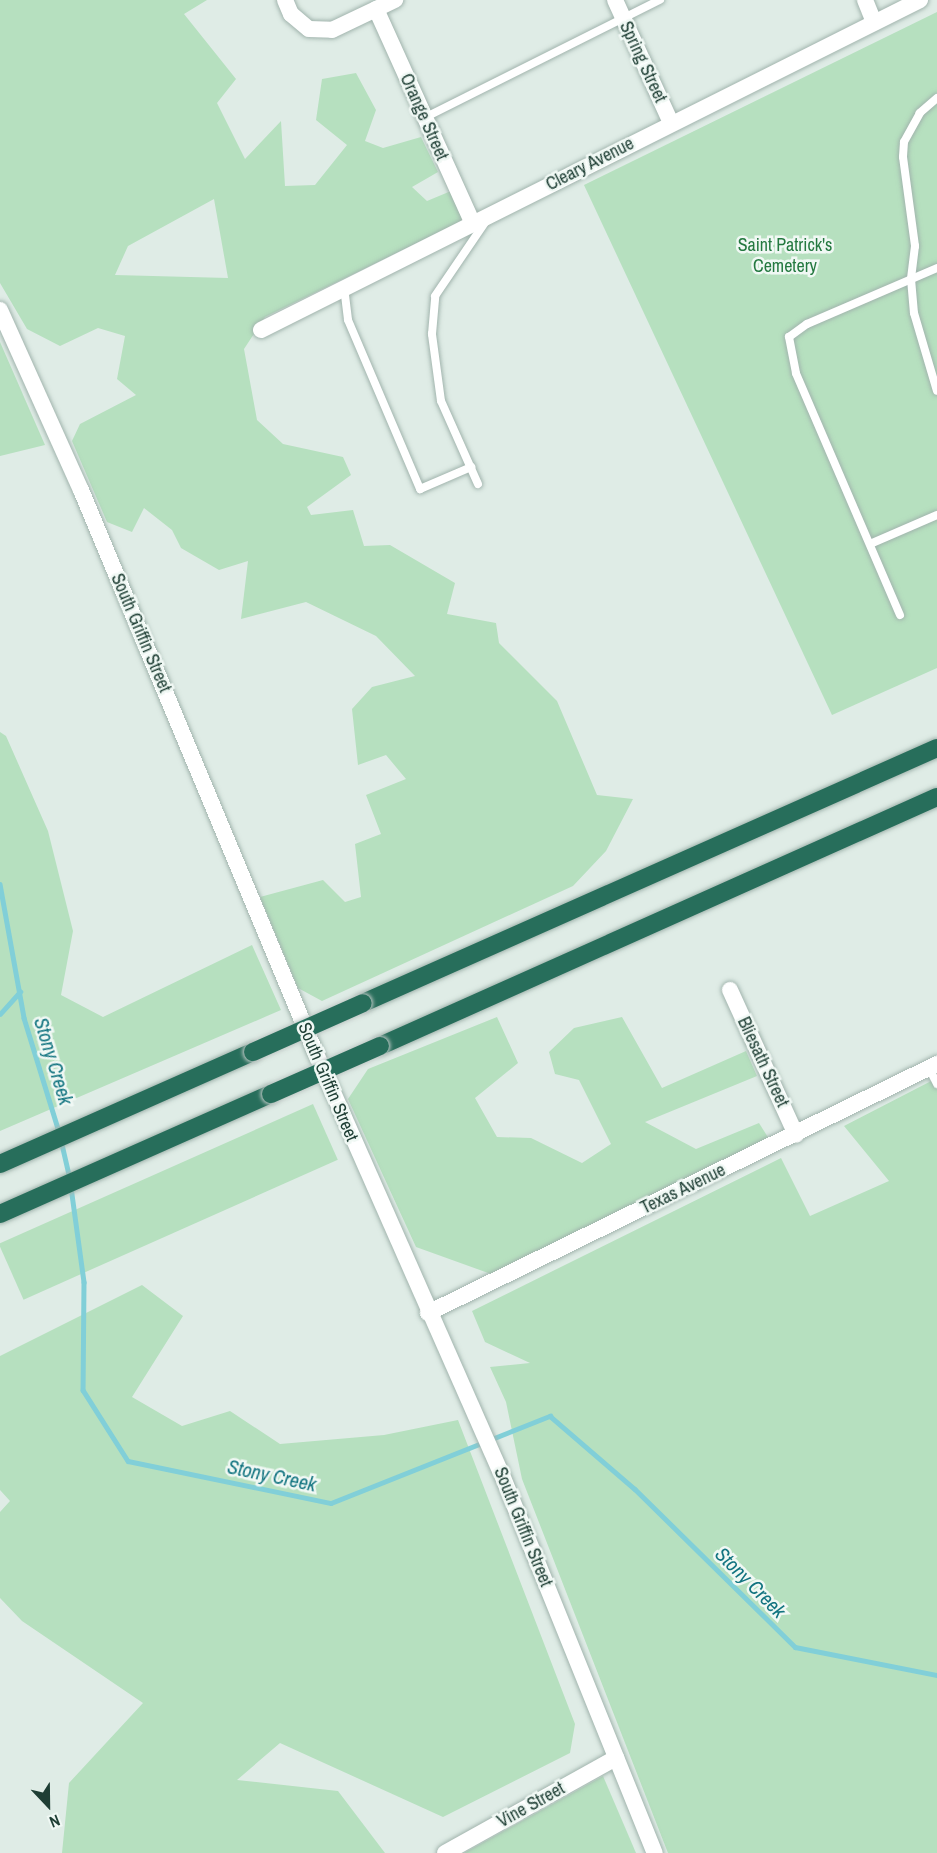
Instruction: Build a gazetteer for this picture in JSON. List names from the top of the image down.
{
  "streets": {
    "street": [
      "Spring Street",
      "Orange Street",
      "Cleary Avenue",
      "South Griffin Street",
      "Bliesath Street",
      "Texas Avenue",
      "Vine Street"
    ]
  },
  "crossings": [
    ["Spring Street", "Cleary Avenue"],
    ["Orange Street", "Cleary Avenue"],
    ["South Griffin Street", "Texas Avenue"],
    ["South Griffin Street", "Vine Street"],
    ["Bliesath Street", "Texas Avenue"]
  ],
  "water": ["Stony Creek"],
  "parks": ["Saint Patrick's Cemetery"],
  "north": "bottom"
}
